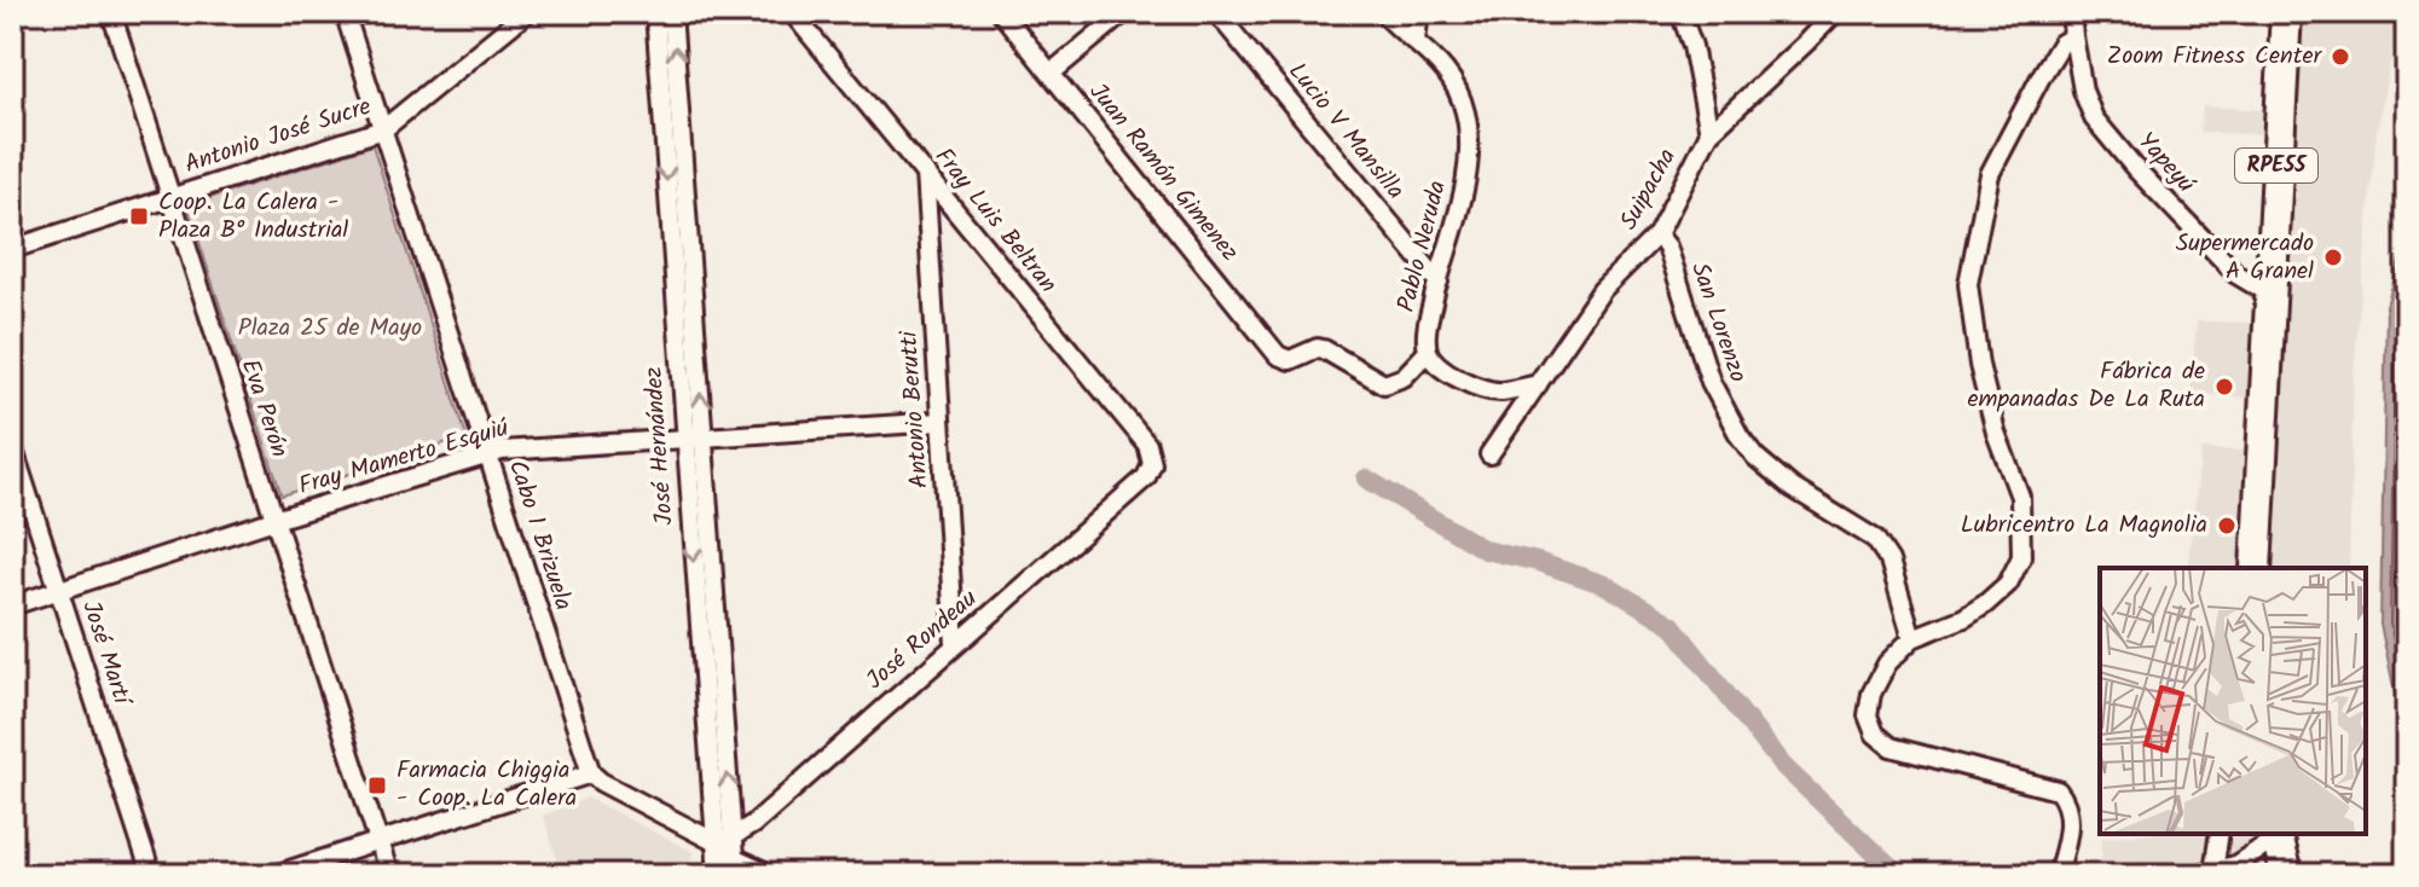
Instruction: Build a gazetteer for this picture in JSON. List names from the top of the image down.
{
  "streets": {
    "main road": ["RPE55"],
    "street": [
      "Lucio V Mansilla",
      "Antonio José Sucre",
      "Yapeyú",
      "Juan Ramón Gimenez",
      "Suipacha",
      "Fray Luis Beltran",
      "Pablo Neruda",
      "San Lorenzo",
      "Eva Perón",
      "Antonio Berutti",
      "José Hernández",
      "Fray Mamerto Esquiú",
      "Cabo 1 Brizuela",
      "José Rondeau",
      "José Martí"
    ]
  },
  "crossings": [
    ["Lucio V Mansilla", "Pablo Neruda"],
    ["Antonio José Sucre", "Eva Perón"],
    ["Antonio José Sucre", "Cabo 1 Brizuela"],
    ["Yapeyú", "RPE55"],
    ["Juan Ramón Gimenez", "Pablo Neruda"],
    ["Suipacha", "San Lorenzo"],
    ["Fray Luis Beltran", "Antonio Berutti"],
    ["Fray Luis Beltran", "José Rondeau"],
    ["Eva Perón", "Fray Mamerto Esquiú"],
    ["Antonio Berutti", "Fray Mamerto Esquiú"],
    ["Antonio Berutti", "José Rondeau"],
    ["José Hernández", "Fray Mamerto Esquiú"],
    ["José Hernández", "José Rondeau"],
    ["Fray Mamerto Esquiú", "Cabo 1 Brizuela"],
    ["Fray Mamerto Esquiú", "José Martí"]
  ],
  "parks": ["Plaza 25 de Mayo"],
  "places": {
    "other": [
      "Zoom Fitness Center",
      "Supermercado A Granel",
      "Fábrica de empanadas De La Ruta",
      "Lubricentro La Magnolia"
    ],
    "transit": ["Coop. La Calera - Plaza B° Industrial", "Farmacia Chiggia - Coop. La Calera"]
  }
}
